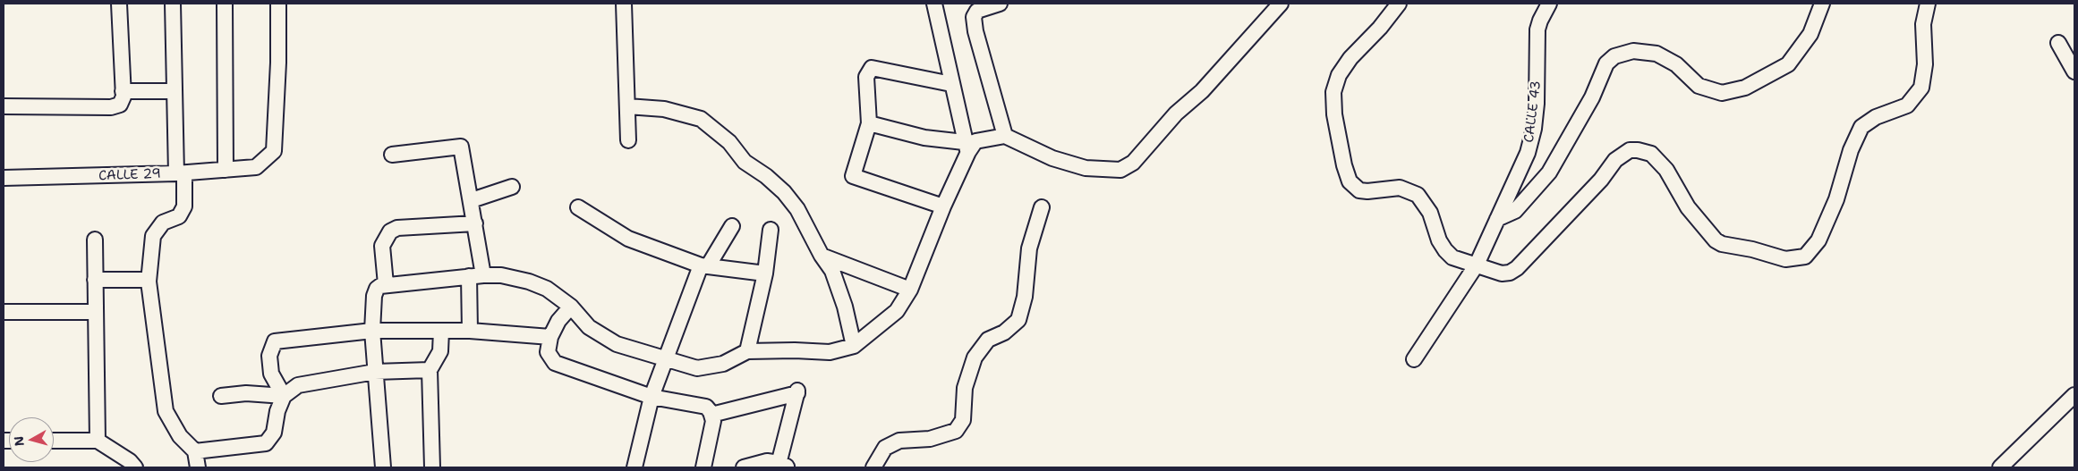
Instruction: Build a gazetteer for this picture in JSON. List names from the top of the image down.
{
  "streets": {
    "street": ["CALLE 43", "CALLE 29"]
  },
  "north": "left"
}
